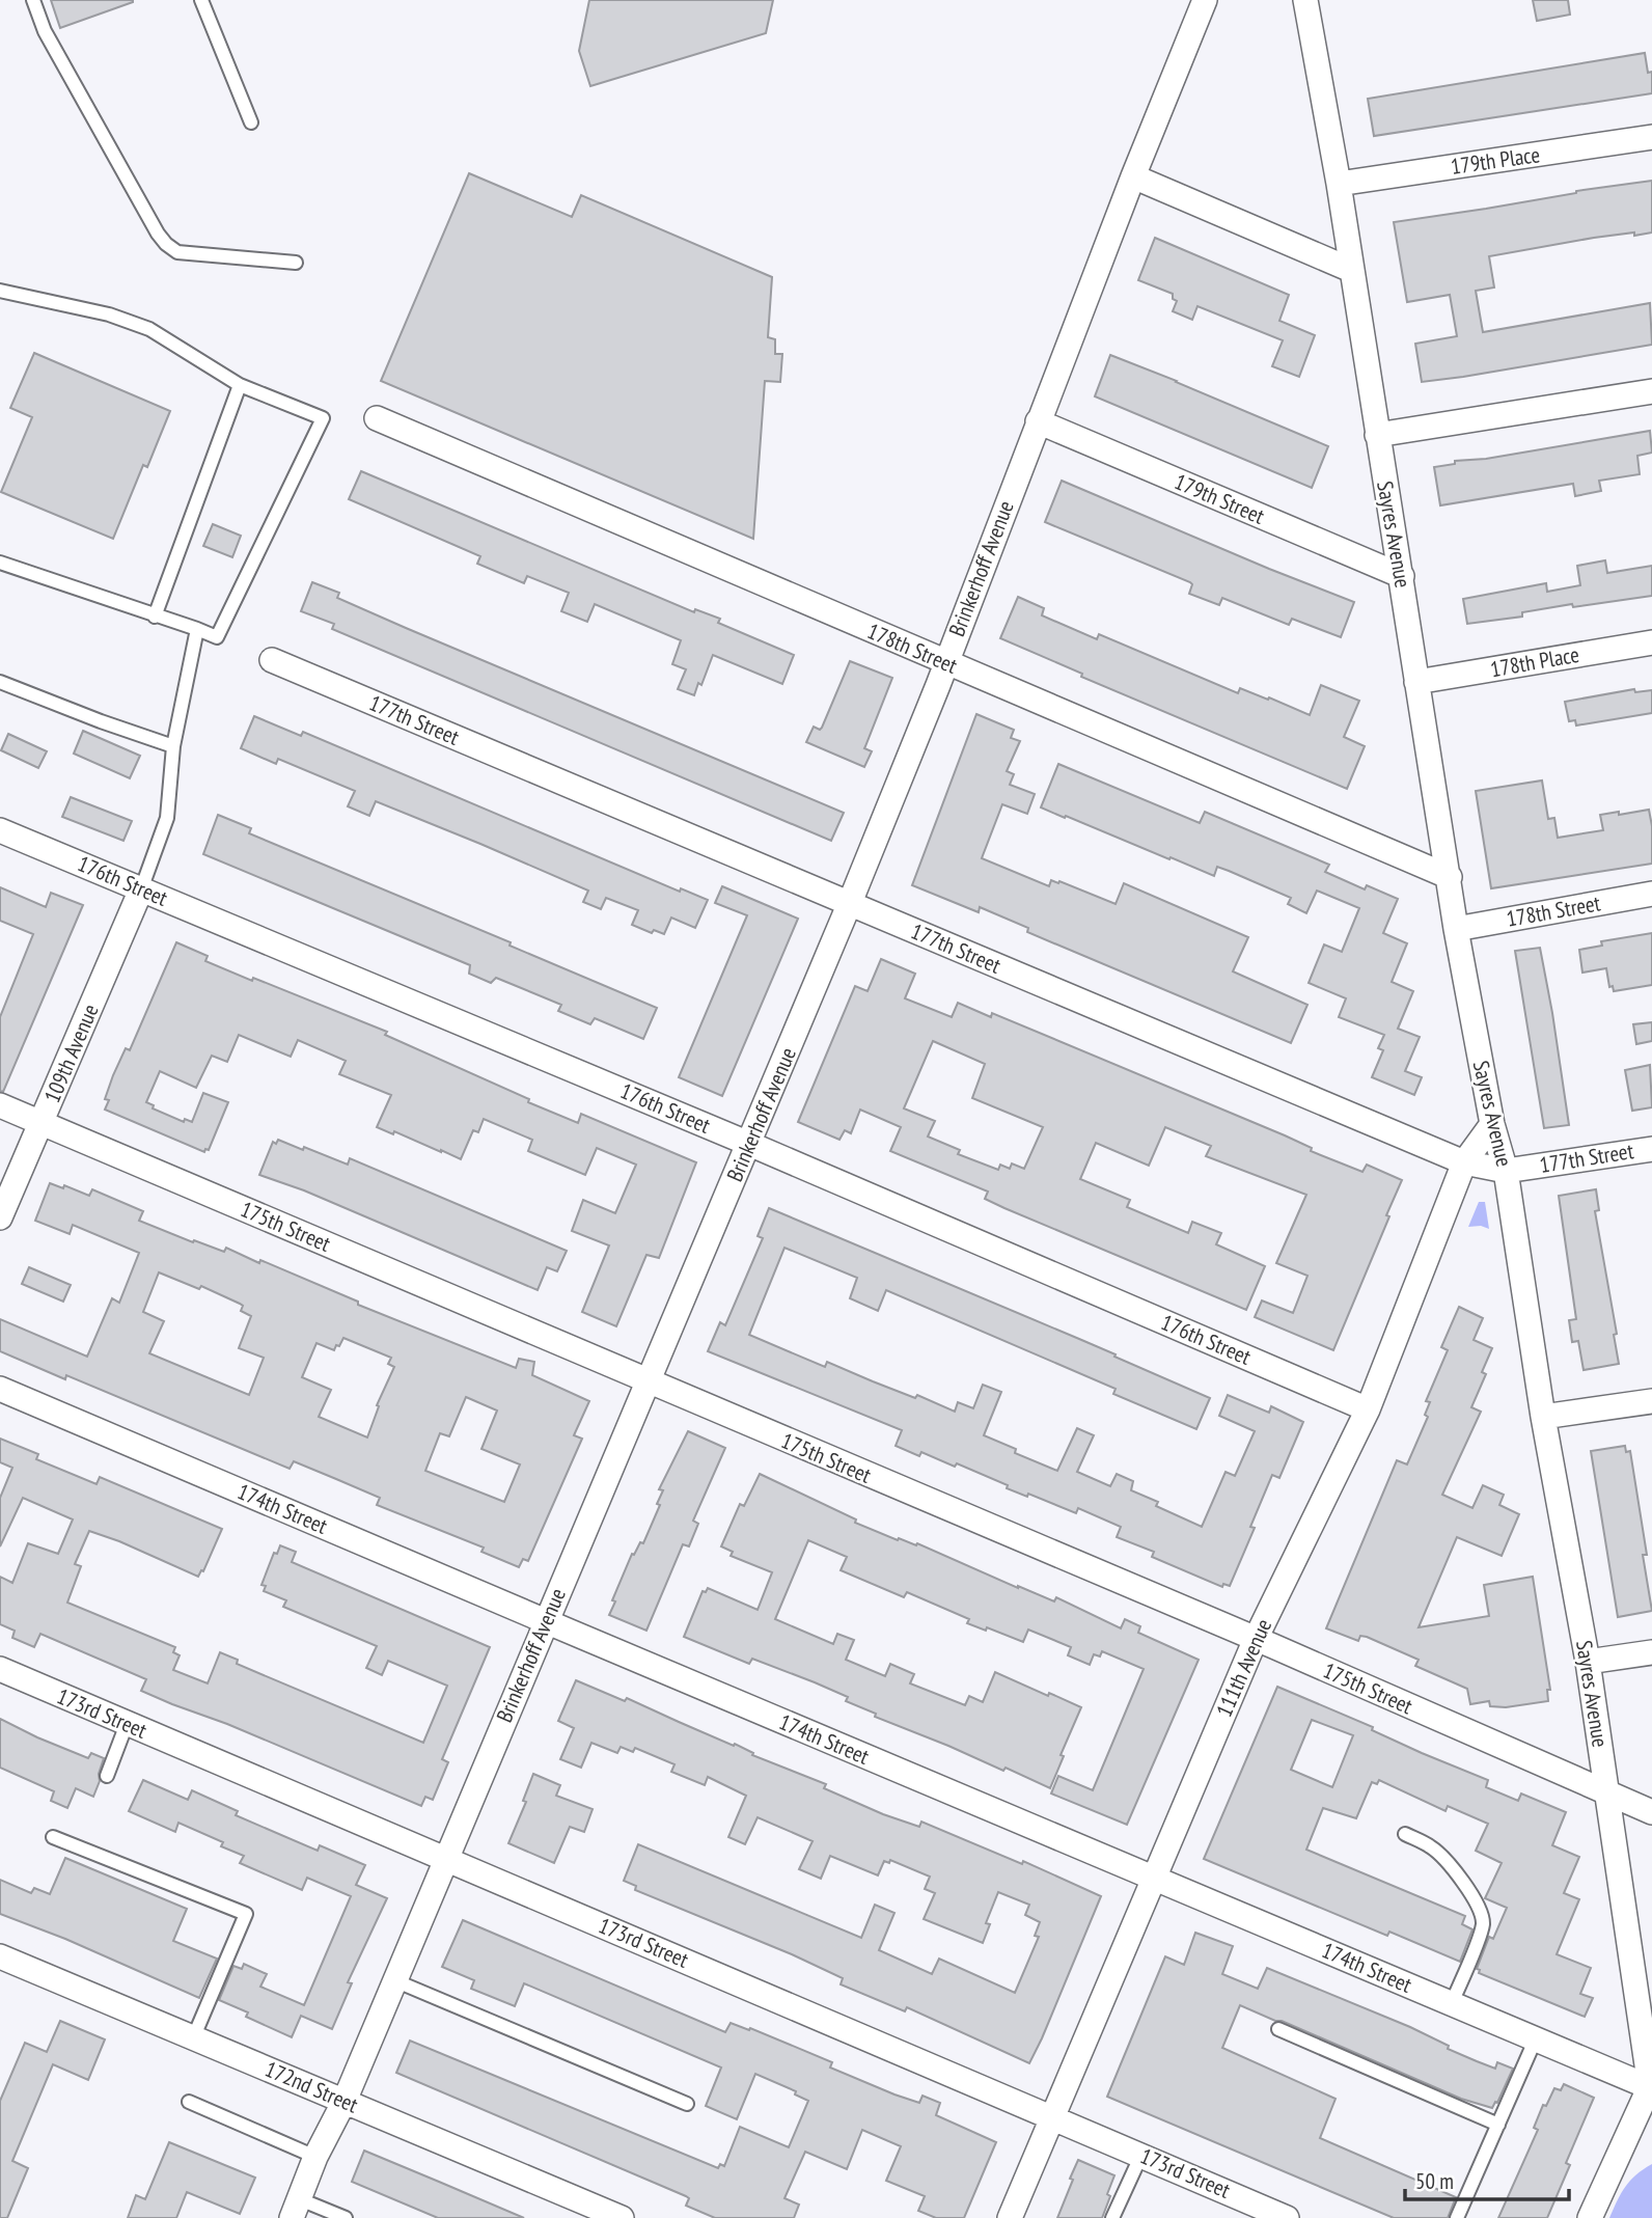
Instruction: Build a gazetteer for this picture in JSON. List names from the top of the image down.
{
  "streets": {
    "street": [
      "179th Place",
      "179th Street",
      "Sayres Avenue",
      "Brinkerhoff Avenue",
      "178th Street",
      "178th Place",
      "177th Street",
      "176th Street",
      "109th Avenue",
      "175th Street",
      "174th Street",
      "111th Avenue",
      "173rd Street",
      "172nd Street"
    ]
  },
  "crossings": [
    ["179th Place", "Sayres Avenue"],
    ["179th Street", "Sayres Avenue"],
    ["179th Street", "Brinkerhoff Avenue"],
    ["Sayres Avenue", "178th Street"],
    ["Sayres Avenue", "178th Place"],
    ["Sayres Avenue", "177th Street"],
    ["Sayres Avenue", "175th Street"],
    ["Sayres Avenue", "174th Street"],
    ["Sayres Avenue", "111th Avenue"],
    ["Brinkerhoff Avenue", "178th Street"],
    ["Brinkerhoff Avenue", "177th Street"],
    ["Brinkerhoff Avenue", "176th Street"],
    ["Brinkerhoff Avenue", "175th Street"],
    ["Brinkerhoff Avenue", "174th Street"],
    ["Brinkerhoff Avenue", "173rd Street"],
    ["Brinkerhoff Avenue", "172nd Street"],
    ["177th Street", "111th Avenue"],
    ["176th Street", "109th Avenue"],
    ["176th Street", "111th Avenue"],
    ["109th Avenue", "175th Street"],
    ["175th Street", "111th Avenue"],
    ["174th Street", "111th Avenue"],
    ["111th Avenue", "173rd Street"]
  ],
  "scale_bar": "50 m"
}
